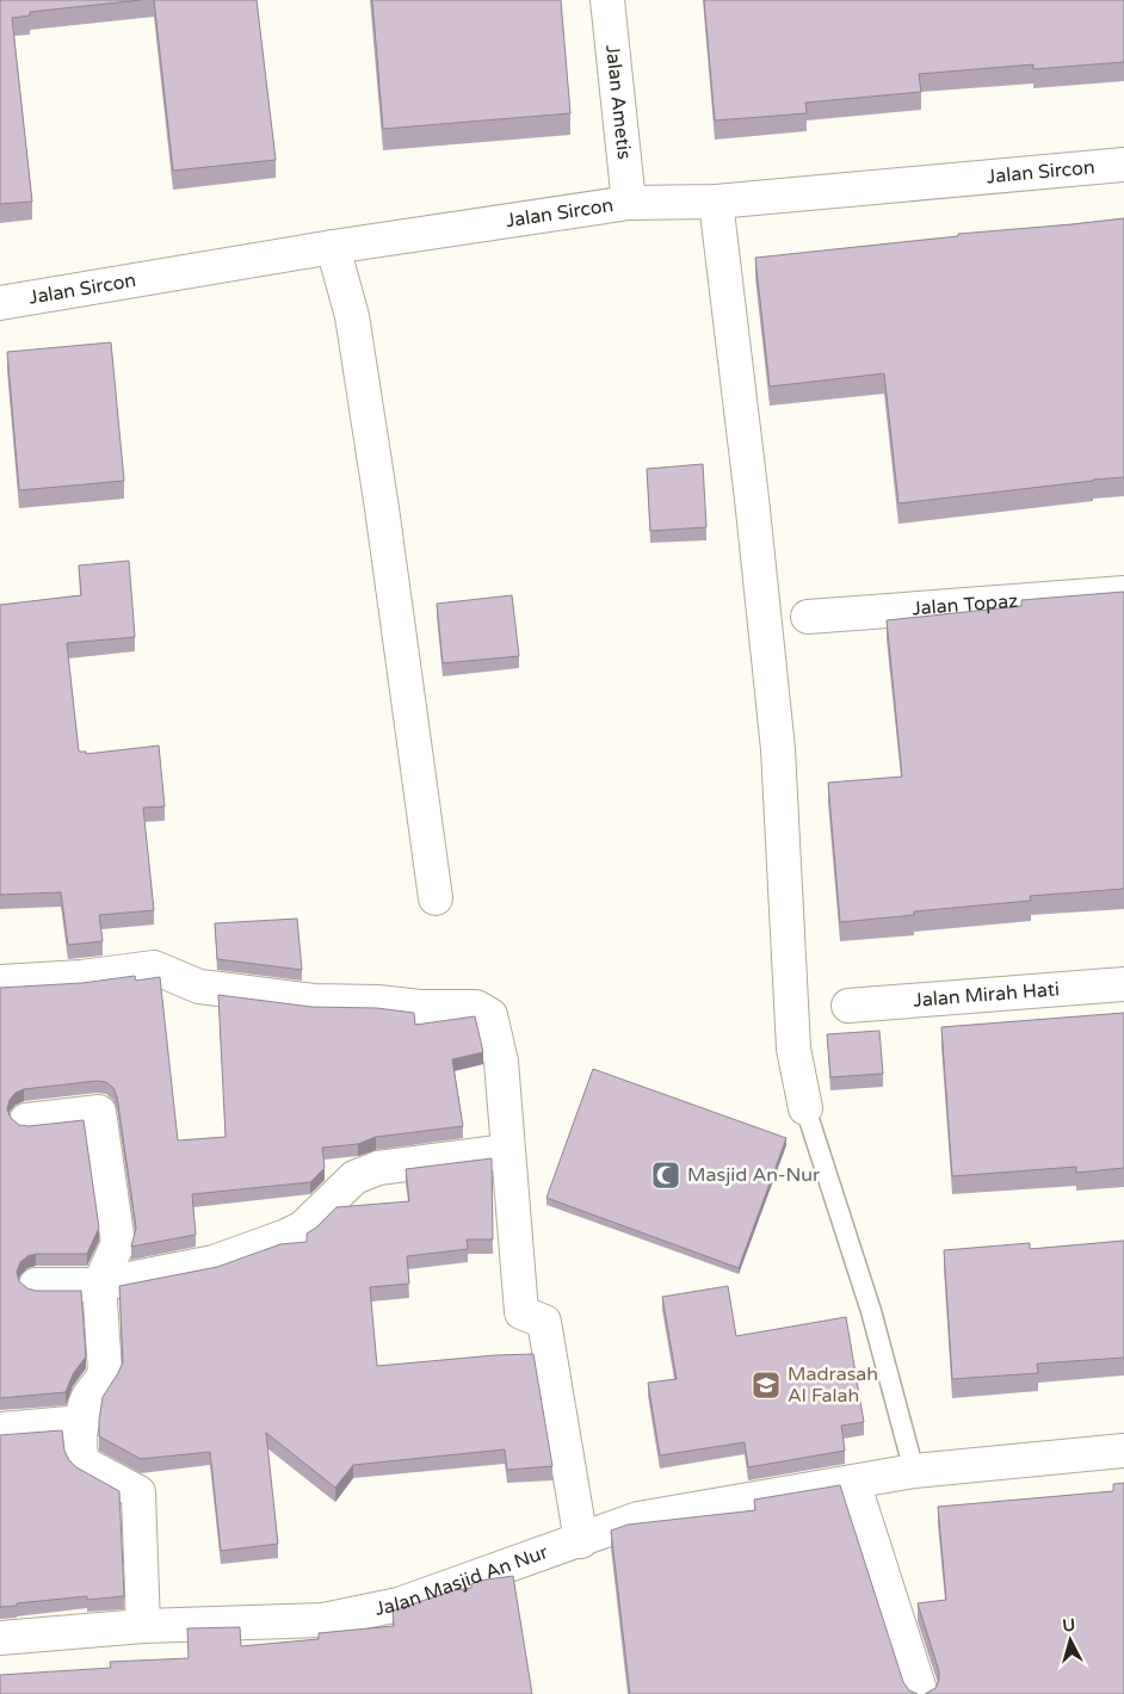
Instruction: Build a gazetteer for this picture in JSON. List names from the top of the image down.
{
  "streets": {
    "street": [
      "Jalan Ametis",
      "Jalan Sircon",
      "Jalan Topaz",
      "Jalan Mirah Hati",
      "Jalan Masjid An Nur"
    ]
  },
  "crossings": [
    ["Jalan Ametis", "Jalan Sircon"]
  ],
  "places": {
    "mosque": ["Masjid An-Nur"],
    "school or university": ["Madrasah Al Falah"]
  },
  "north": "top"
}
